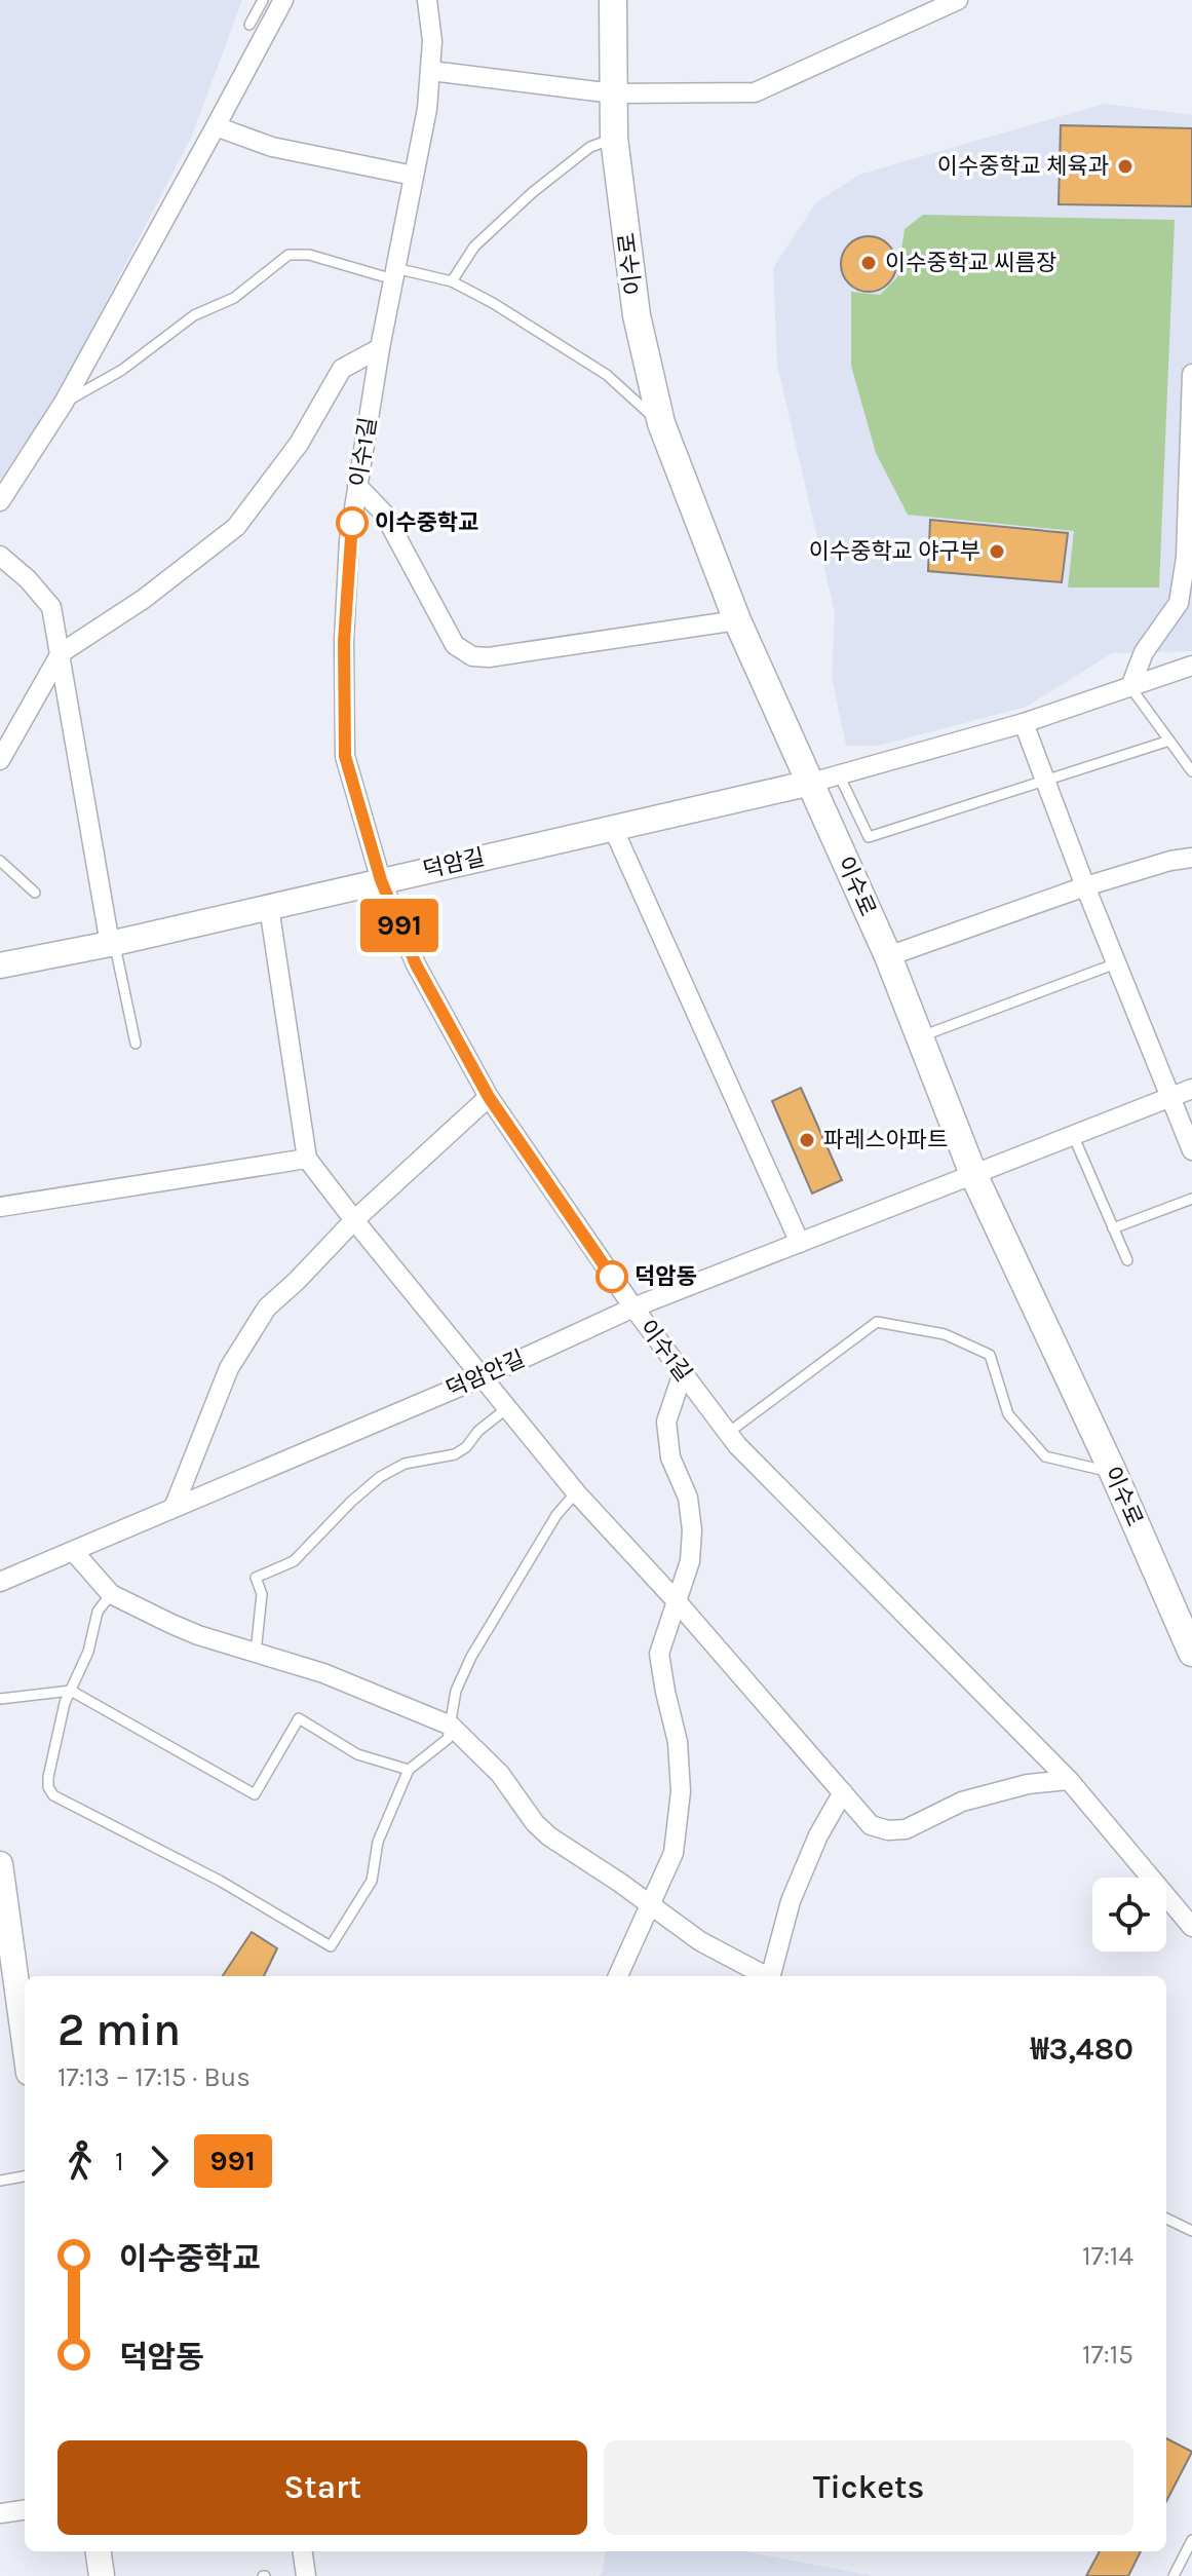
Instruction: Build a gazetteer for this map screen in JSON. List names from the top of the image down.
{
  "streets": {
    "main road": ["이수로"],
    "street": ["이수1길", "덕암길", "덕암안길"]
  },
  "crossings": [
    ["이수로", "덕암길"],
    ["이수로", "덕암안길"],
    ["이수1길", "덕암길"],
    ["이수1길", "덕암안길"]
  ],
  "places": [
    "이수중학교 체육과",
    "이수중학교 씨름장",
    "이수중학교",
    "이수중학교 야구부",
    "파레스아파트",
    "덕암동"
  ],
  "lines": ["bus line 991"],
  "page": {
    "on_map": "991",
    "heading": ["2 min", "17:13 – 17:15 · Bus", "₩3,480"],
    "legs": ["1", "991"],
    "list": [
      {
        "name": "이수중학교",
        "value": "17:14"
      },
      {
        "name": "덕암동",
        "value": "17:15"
      }
    ],
    "buttons": ["Start", "Tickets"]
  }
}
